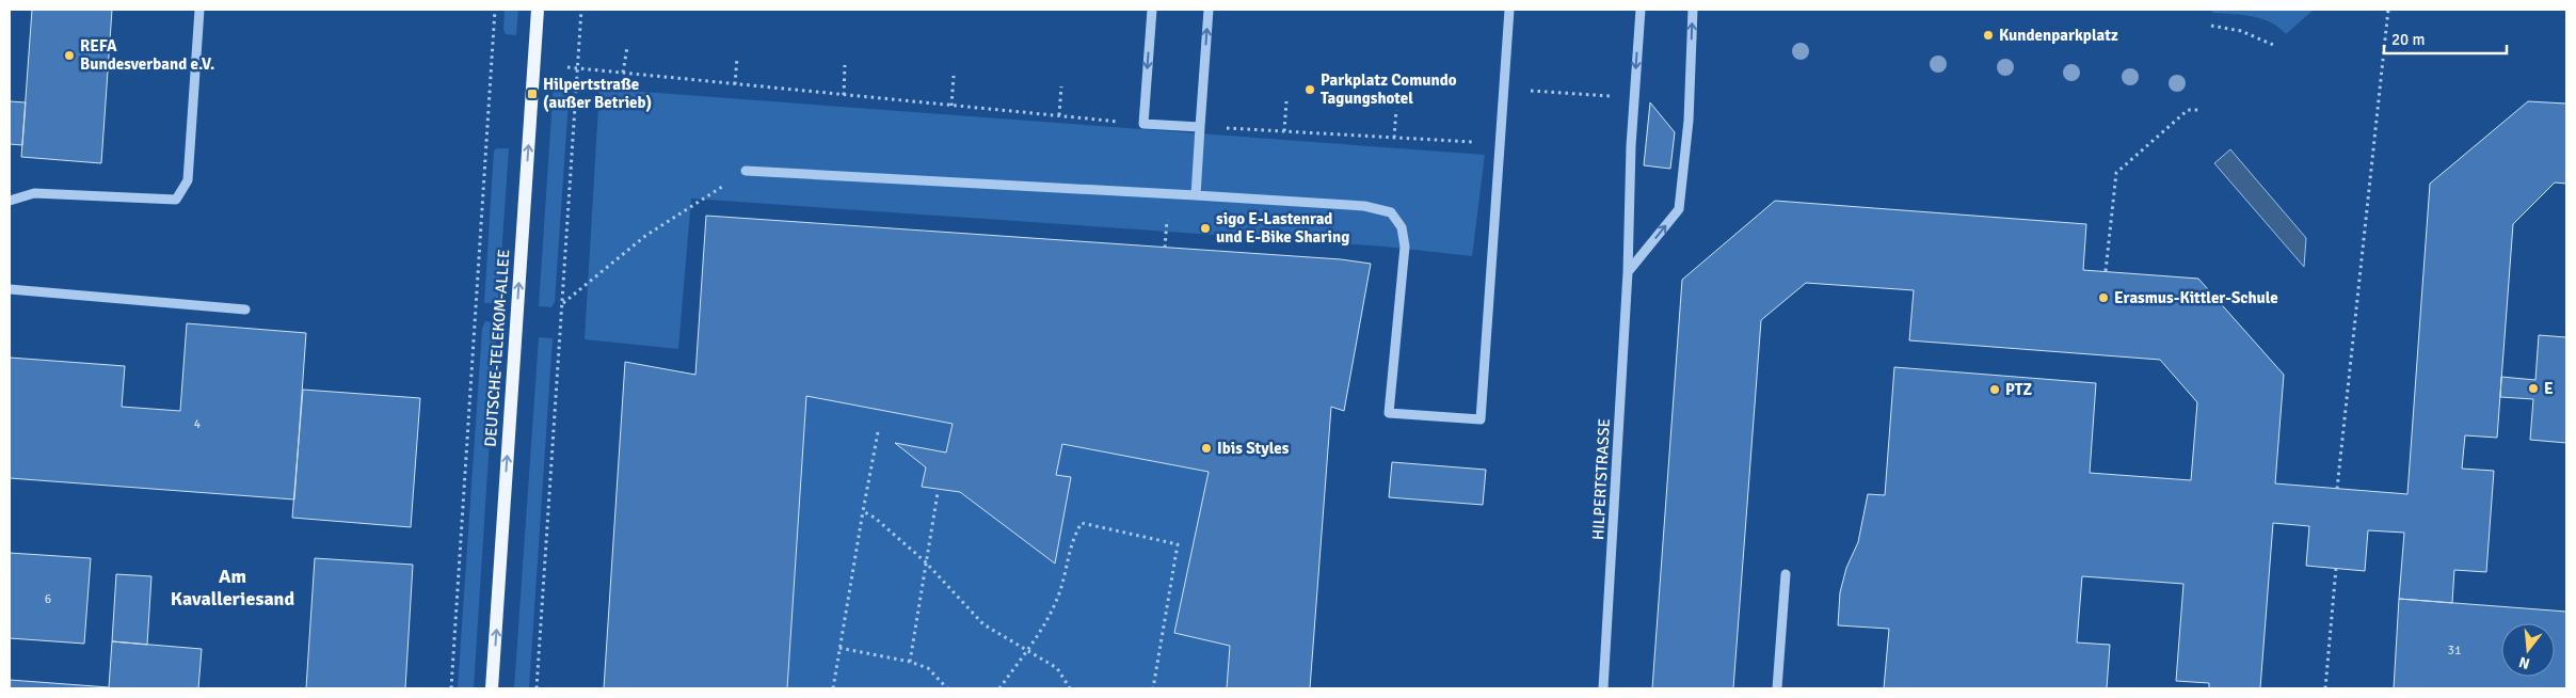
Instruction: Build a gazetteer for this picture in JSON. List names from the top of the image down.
{
  "streets": {
    "main road": ["DEUTSCHE-TELEKOM-ALLEE"],
    "lane": ["HILPERTSTRASSE"]
  },
  "one_way": ["DEUTSCHE-TELEKOM-ALLEE"],
  "districts": ["Am Kavalleriesand"],
  "places": {
    "other": [
      "Kundenparkplatz",
      "REFA Bundesverband e.V.",
      "Parkplatz Comundo Tagungshotel",
      "sigo E-Lastenrad und E-Bike Sharing",
      "Erasmus-Kittler-Schule",
      "E",
      "PTZ",
      "Ibis Styles"
    ],
    "transit": ["Hilpertstraße (außer Betrieb)"]
  },
  "house_numbers": ["4", "6", "31"],
  "scale_bar": "20 m",
  "north": "bottom"
}
